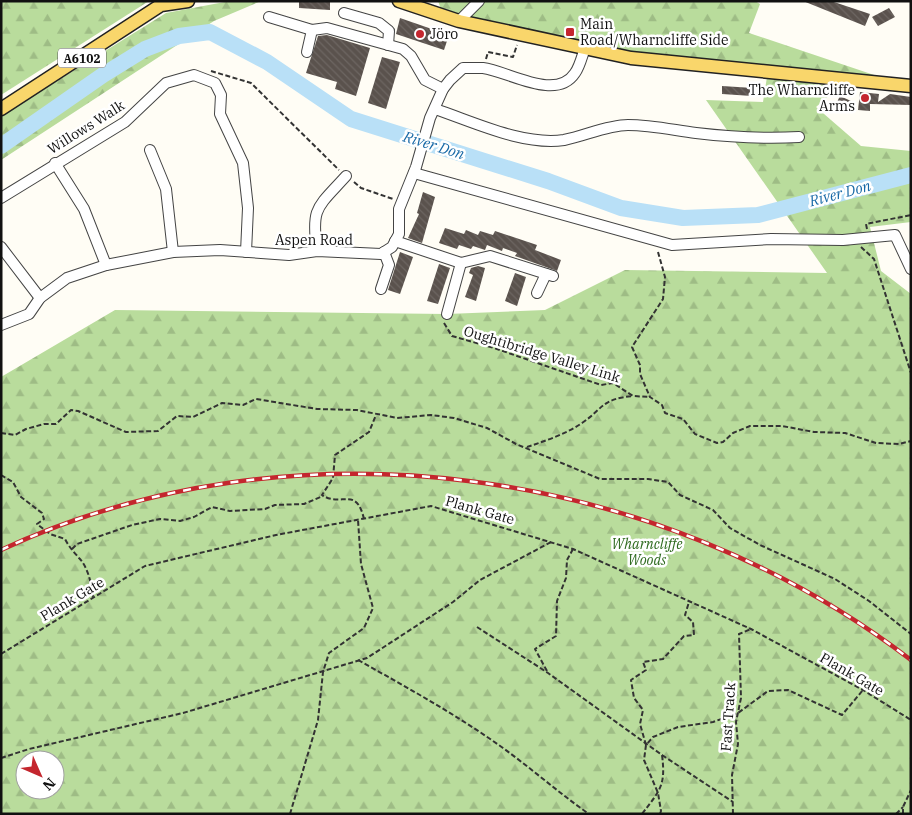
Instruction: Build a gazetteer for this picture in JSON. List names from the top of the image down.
{
  "streets": {
    "main road": ["A6102"],
    "street": ["Willows Walk", "Aspen Road"],
    "path": ["Oughtibridge Valley Link", "Plank Gate", "Fast Track"]
  },
  "crossings": [
    ["Plank Gate", "Fast Track"]
  ],
  "water": ["River Don"],
  "parks": ["Wharncliffe Woods"],
  "places": {
    "transit": ["Main Road/Wharncliffe Side"],
    "other": ["Jöro", "The Wharncliffe Arms"]
  },
  "north": "bottom right"
}
